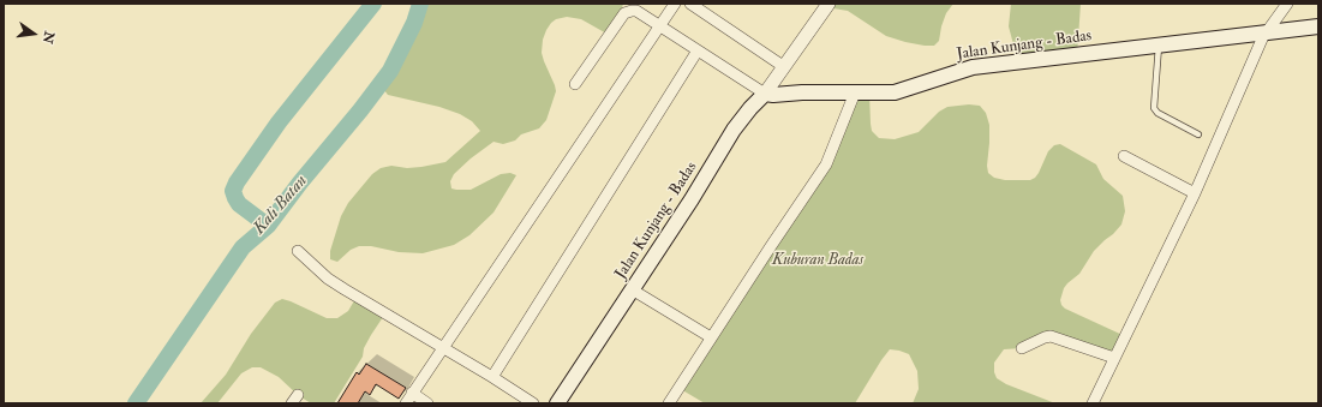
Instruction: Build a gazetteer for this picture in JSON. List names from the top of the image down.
{
  "streets": {
    "main road": ["Jalan Kunjang - Badas"]
  },
  "water": ["Kali Batan"],
  "parks": ["Kuburan Badas"],
  "north": "right"
}
